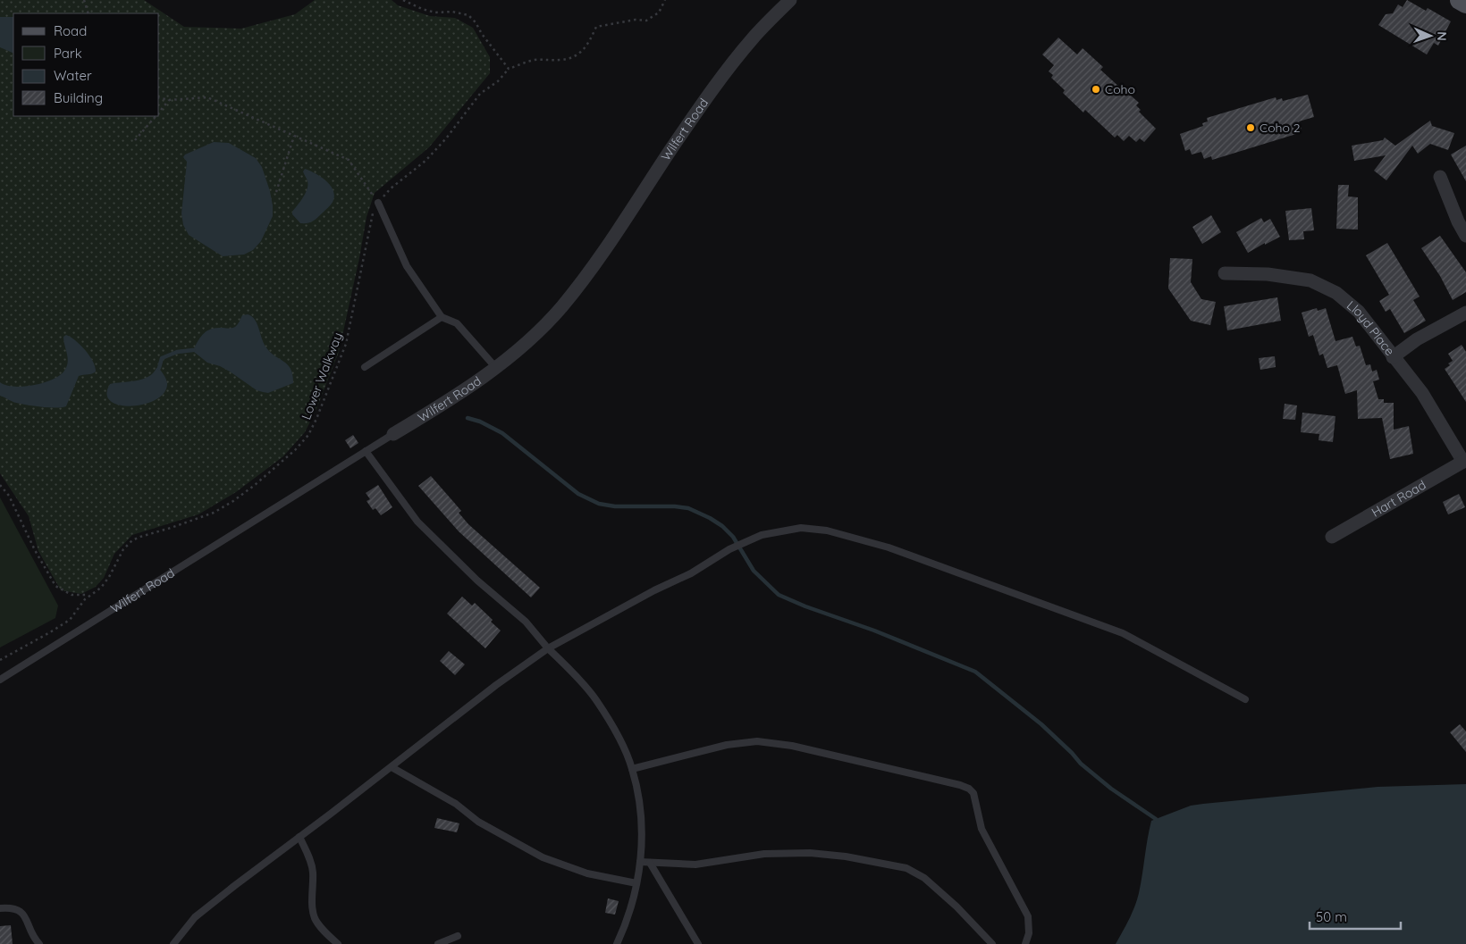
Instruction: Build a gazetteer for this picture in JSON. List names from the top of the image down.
{
  "streets": {
    "street": ["Wilfert Road", "Lloyd Place", "Hart Road"],
    "path": ["Lower Walkway"]
  },
  "crossings": [
    ["Lloyd Place", "Hart Road"]
  ],
  "places": ["Coho", "Coho 2"],
  "legend": [
    "Road",
    "Park",
    "Water",
    "Building"
  ],
  "scale_bar": "50 m",
  "north": "right"
}
